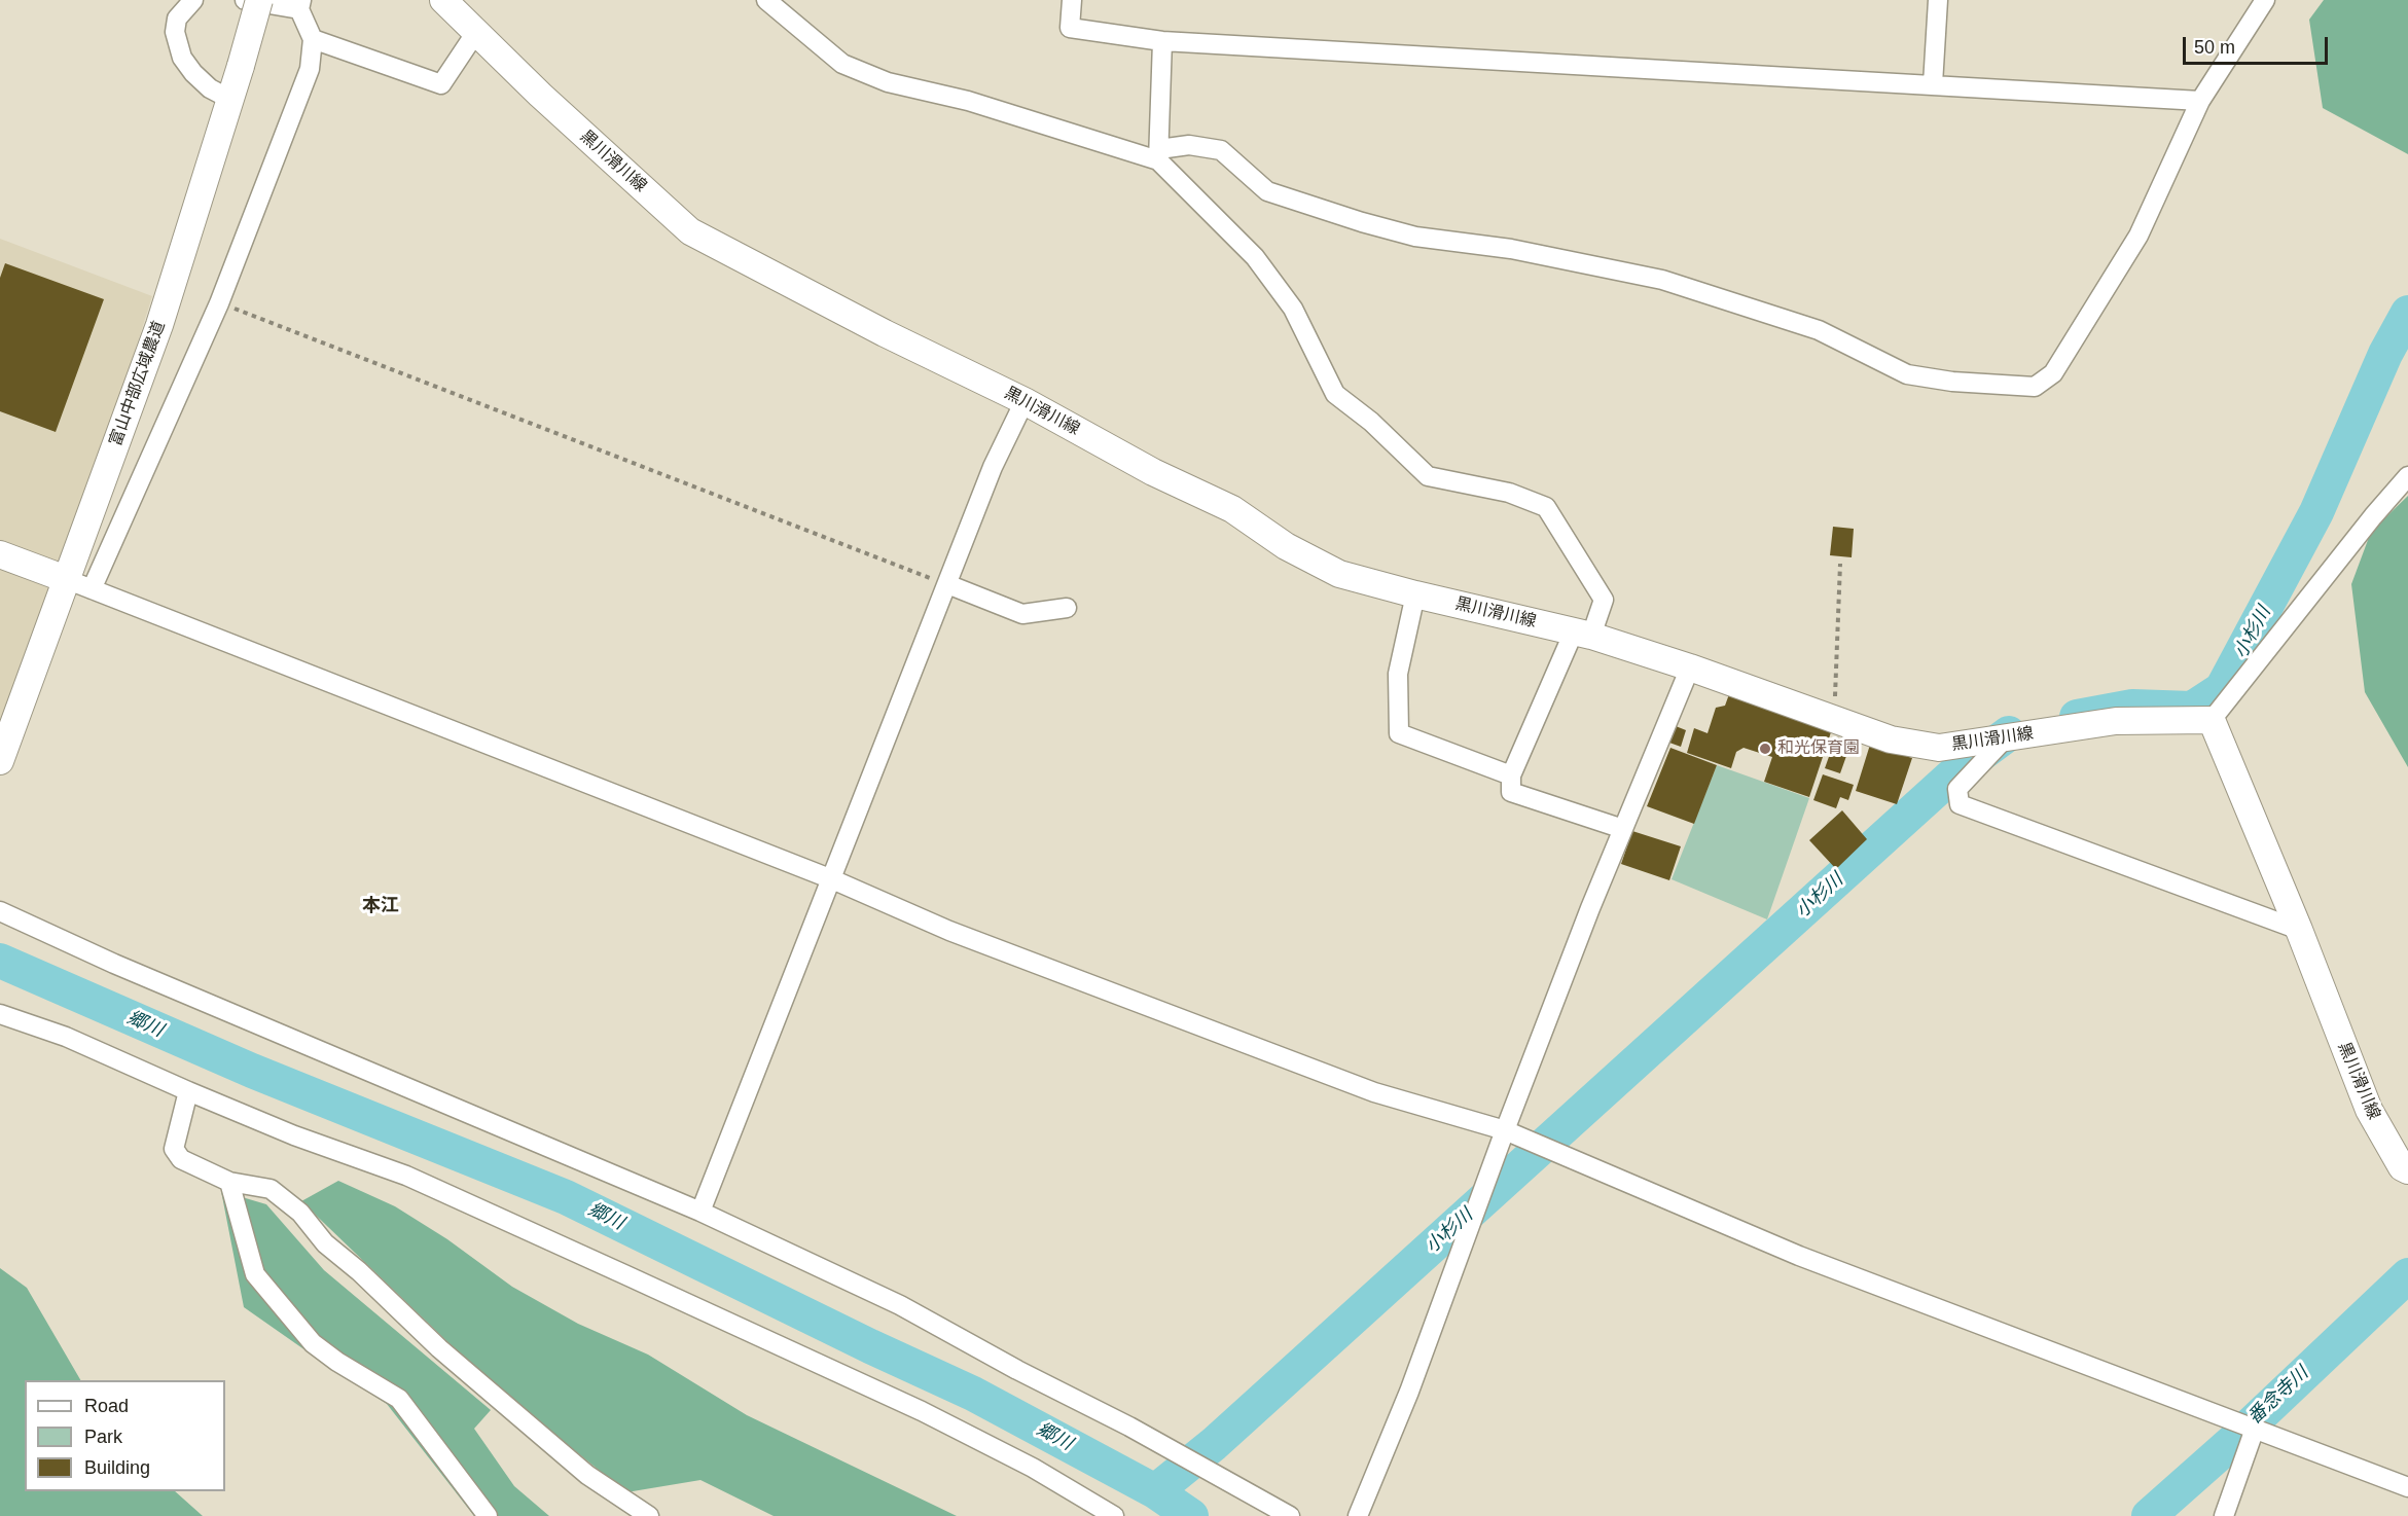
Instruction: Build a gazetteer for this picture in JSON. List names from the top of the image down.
{
  "streets": {
    "main road": ["黒川滑川線", "富山中部広域農道"]
  },
  "districts": ["本江"],
  "water": ["小杉川", "郷川", "番念寺川"],
  "places": ["和光保育園"],
  "legend": ["Road", "Park", "Building"],
  "scale_bar": "50 m"
}
